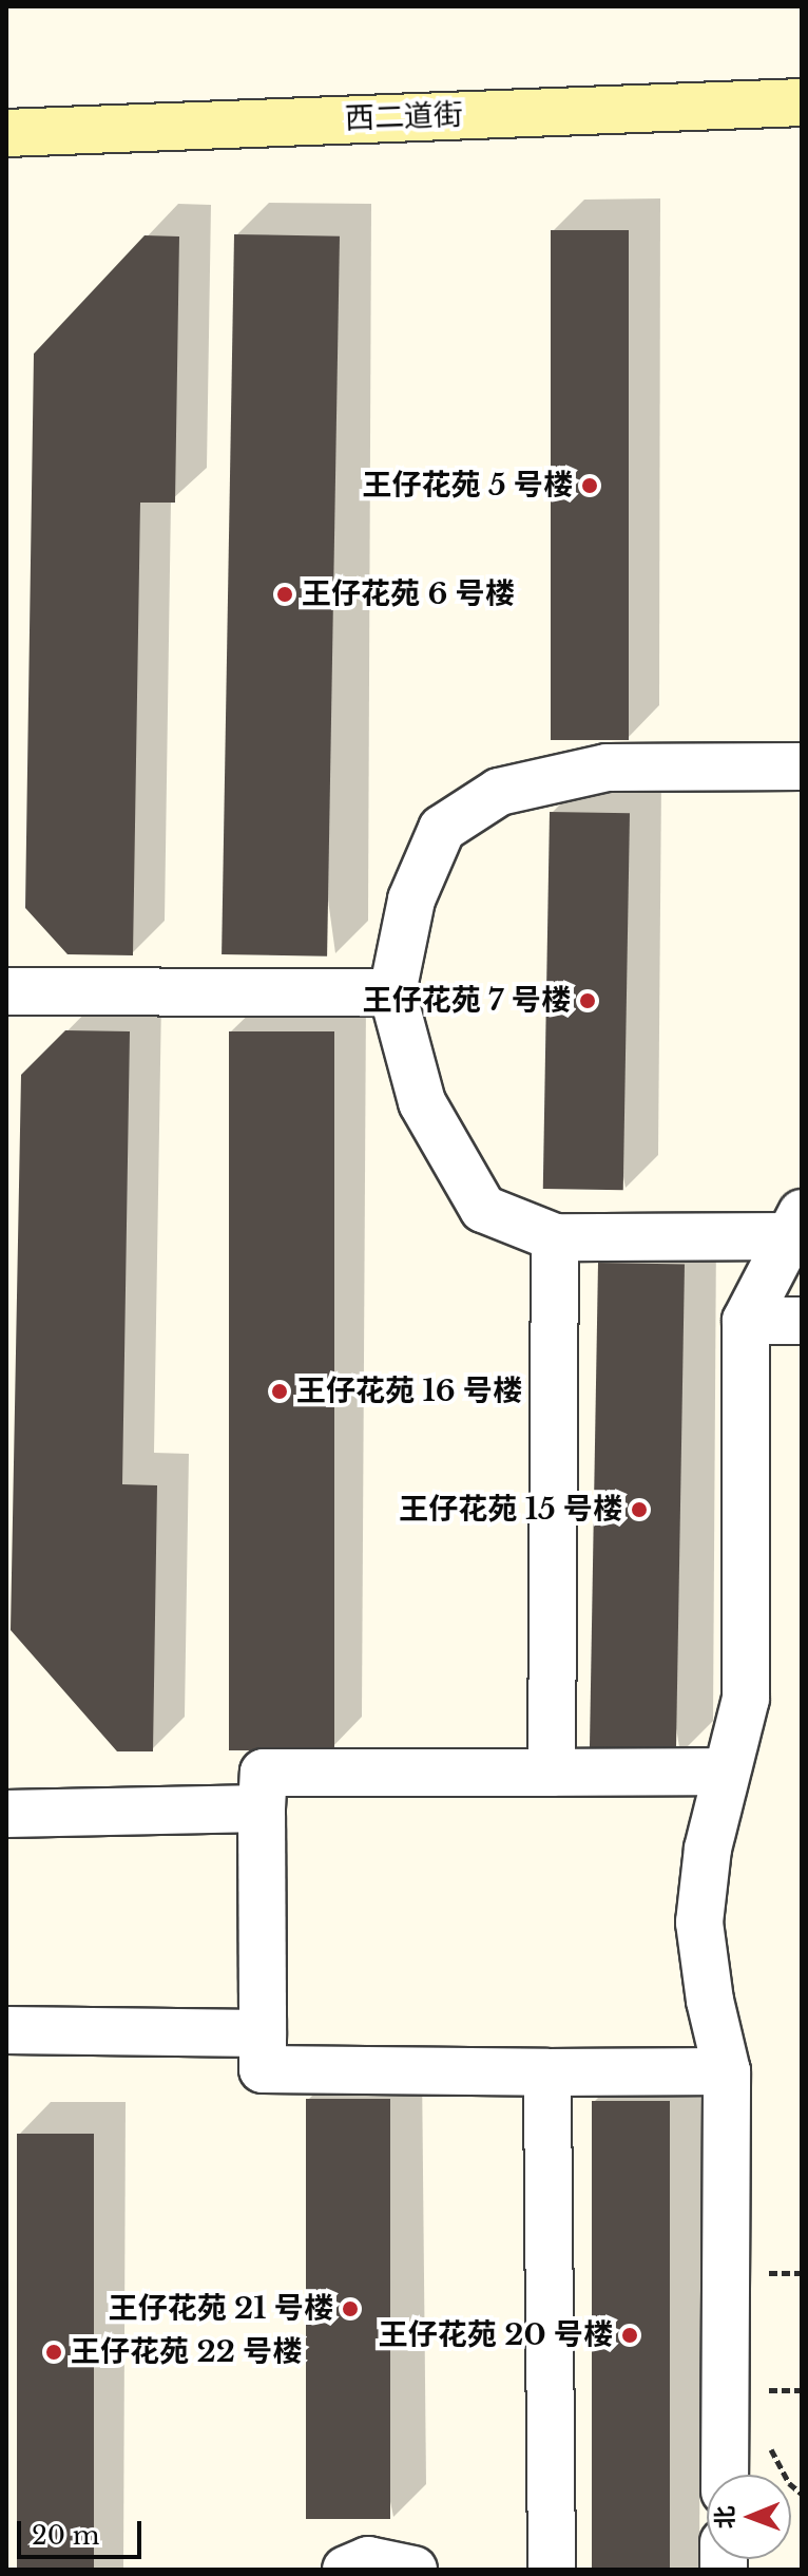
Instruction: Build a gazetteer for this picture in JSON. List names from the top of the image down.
{
  "streets": {
    "main road": ["西二道街"]
  },
  "places": [
    "王仔花苑 5 号楼",
    "王仔花苑 6 号楼",
    "王仔花苑 7 号楼",
    "王仔花苑 16 号楼",
    "王仔花苑 15 号楼",
    "王仔花苑 21 号楼",
    "王仔花苑 20 号楼",
    "王仔花苑 22 号楼"
  ],
  "scale_bar": "20 m",
  "north": "left"
}
